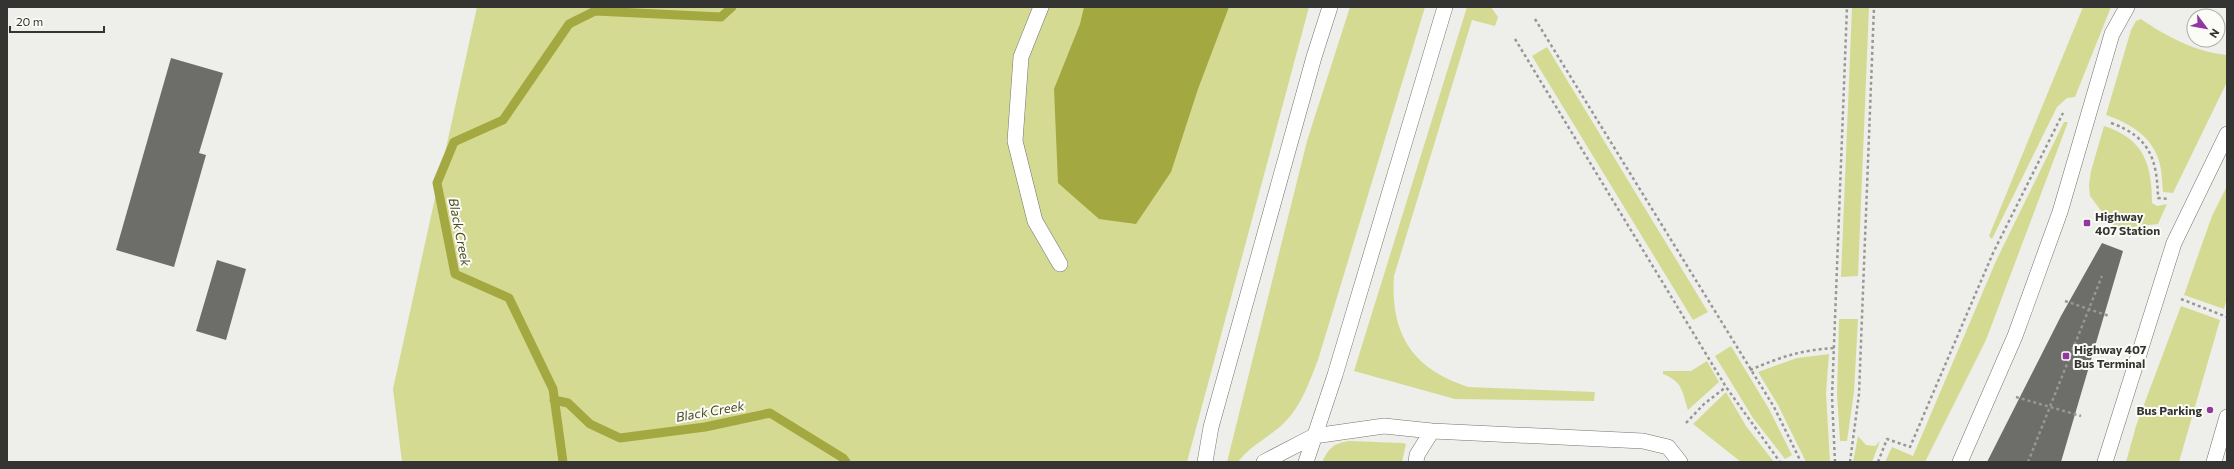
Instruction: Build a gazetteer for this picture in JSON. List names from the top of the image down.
{
  "water": ["Black Creek"],
  "places": {
    "transit": ["Highway 407 Station", "Highway 407 Bus Terminal"],
    "other": ["Bus Parking"]
  },
  "scale_bar": "20 m",
  "north": "bottom right"
}
